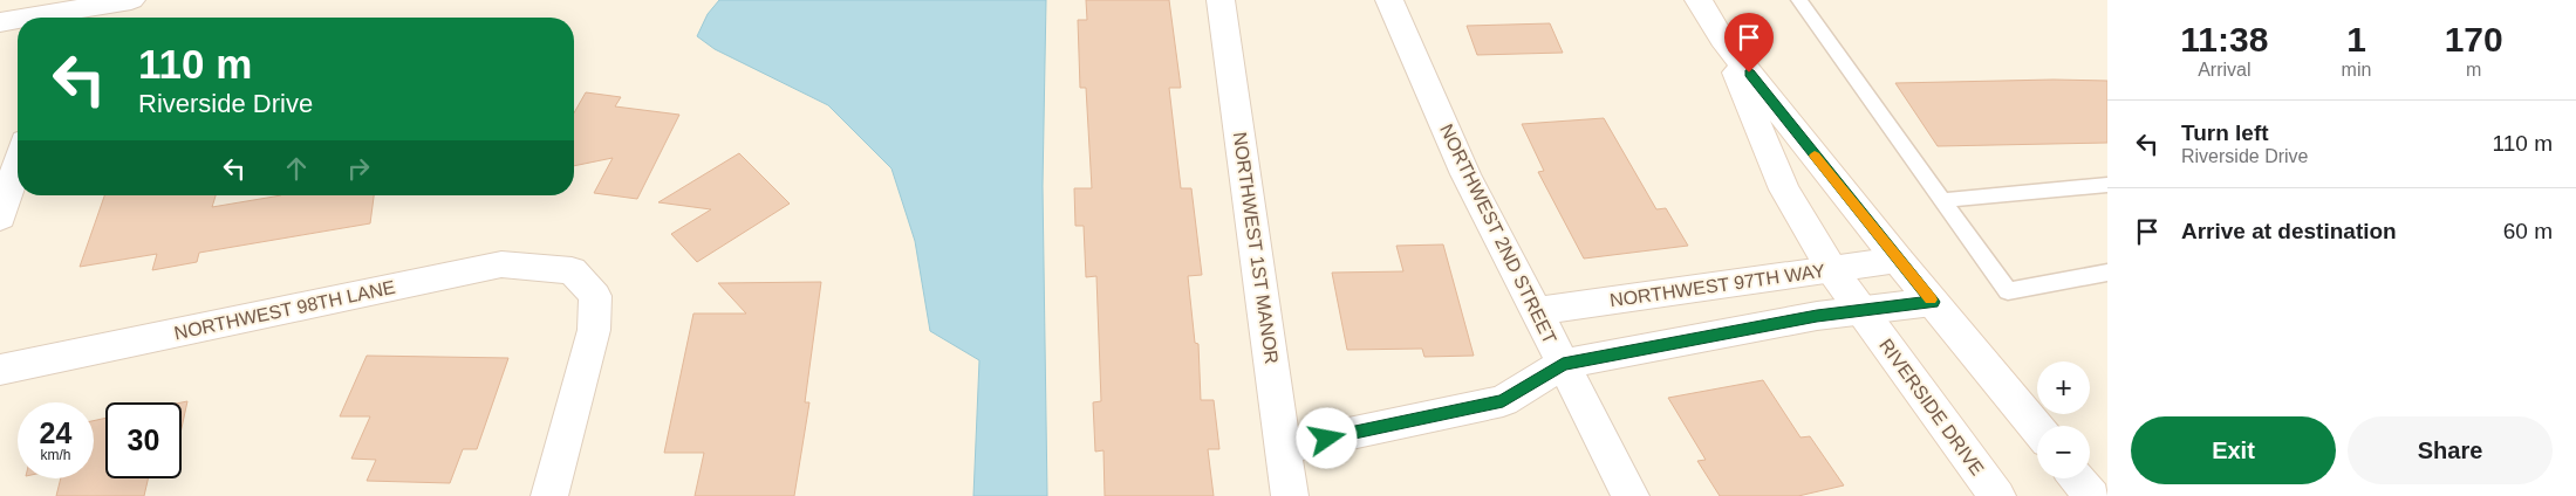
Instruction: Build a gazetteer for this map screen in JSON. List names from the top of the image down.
{
  "streets": {
    "street": [
      "NORTHWEST 2ND STREET",
      "NORTHWEST 1ST MANOR",
      "NORTHWEST 97TH WAY",
      "NORTHWEST 98TH LANE",
      "RIVERSIDE DRIVE"
    ]
  },
  "crossings": [
    ["NORTHWEST 2ND STREET", "NORTHWEST 97TH WAY"],
    ["NORTHWEST 97TH WAY", "RIVERSIDE DRIVE"]
  ],
  "page": {
    "eta": [
      "11:38",
      "Arrival",
      "1",
      "min",
      "170",
      "m"
    ],
    "turn": ["110 m", "Riverside Drive"],
    "list": [
      {
        "name": "Turn left",
        "note": "Riverside Drive",
        "value": "110 m"
      },
      {
        "name": "Arrive at destination",
        "value": "60 m"
      }
    ],
    "map_buttons": ["+", "−"],
    "speed": "24 km/h",
    "limit": "30",
    "buttons": ["Exit", "Share"]
  }
}
